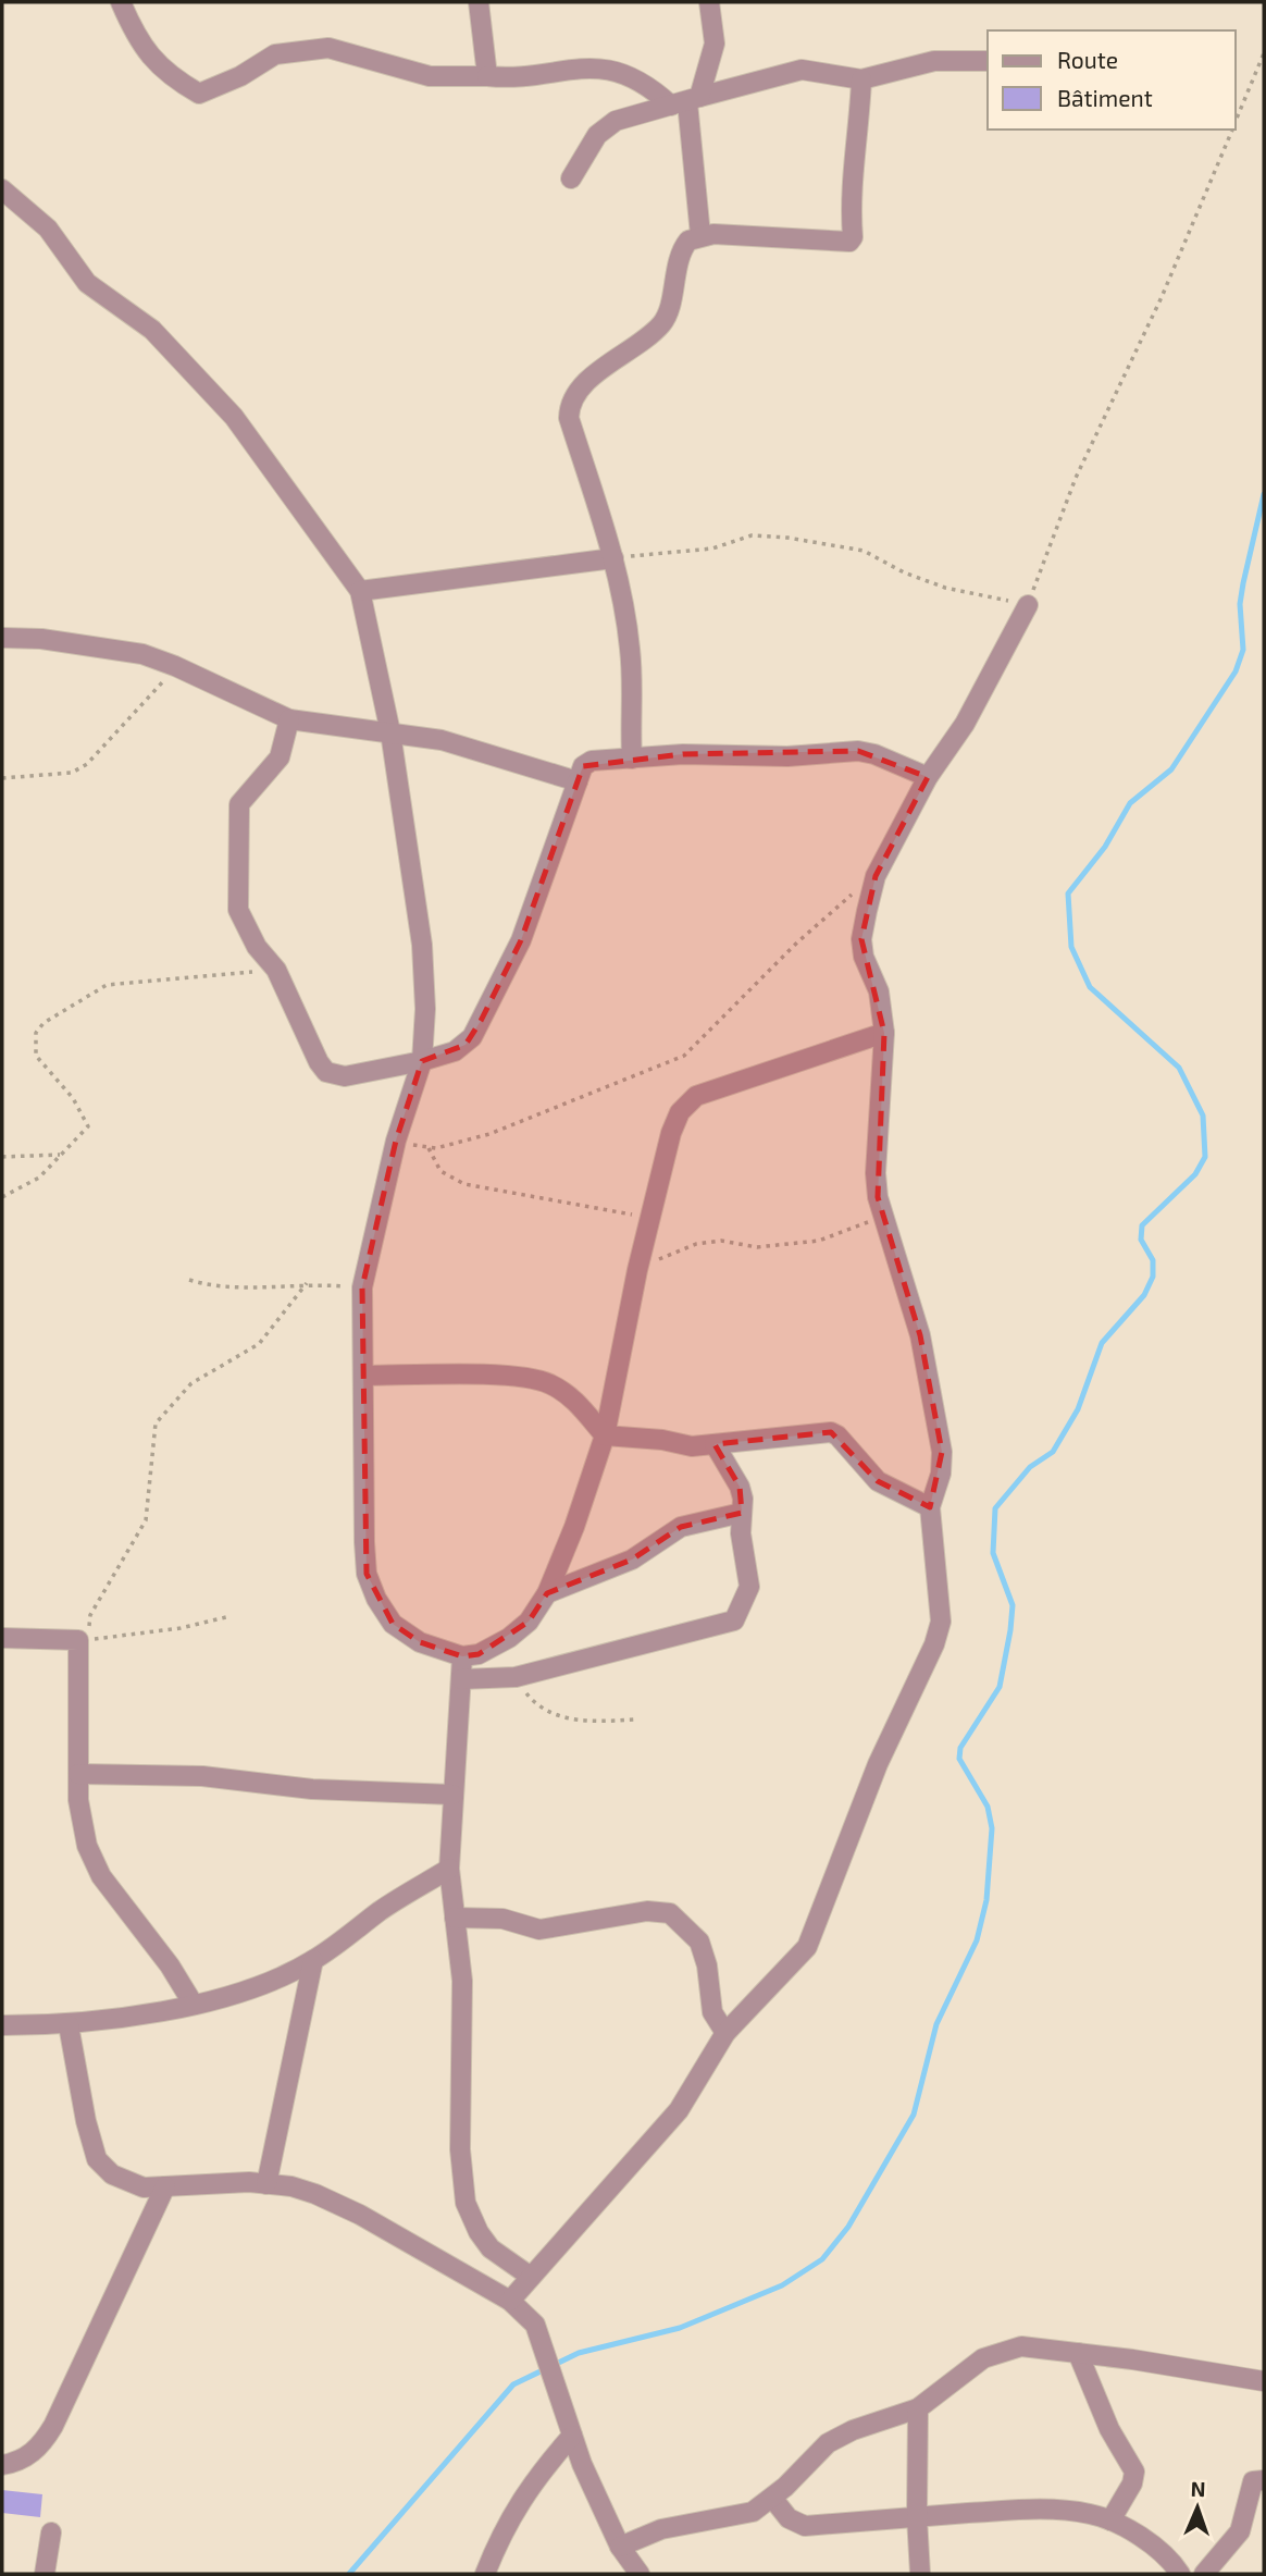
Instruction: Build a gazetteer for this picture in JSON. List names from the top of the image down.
{
  "legend": ["Route", "Bâtiment"],
  "north": "top"
}
